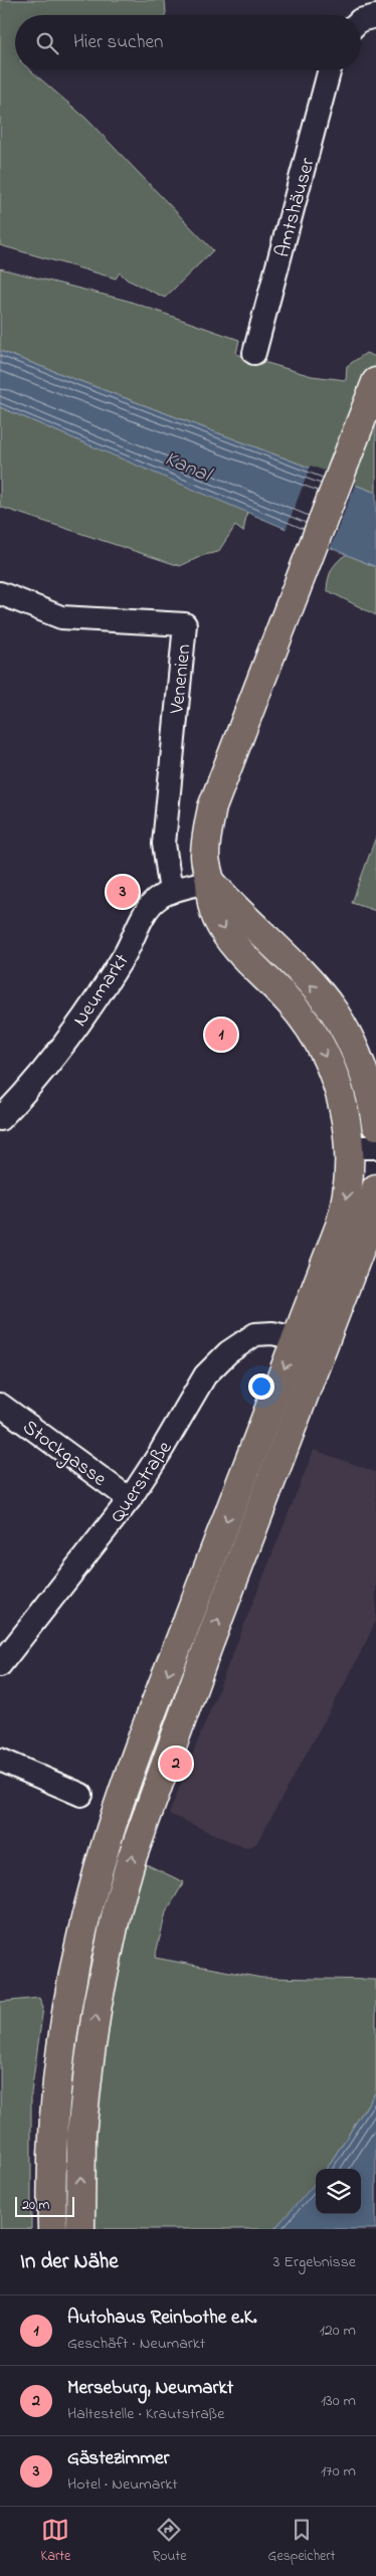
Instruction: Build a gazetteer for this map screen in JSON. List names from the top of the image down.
{
  "streets": {
    "street": [
      "Amtshäuser",
      "Venenien",
      "Neumarkt",
      "Stockgasse",
      "Querstraße"
    ]
  },
  "crossings": [
    ["Venenien", "Neumarkt"],
    ["Stockgasse", "Querstraße"]
  ],
  "water": ["Kanal"],
  "scale_bar": "20 m",
  "page": {
    "search": "Hier suchen",
    "pins": ["3", "1", "2"],
    "scale": "20 m",
    "heading": ["In der Nähe", "3 Ergebnisse"],
    "list": [
      {
        "mark": "1",
        "name": "Autohaus Reinbothe e.K.",
        "note": "Geschäft · Neumarkt",
        "value": "120 m"
      },
      {
        "mark": "2",
        "name": "Merseburg, Neumarkt",
        "note": "Haltestelle · Krautstraße",
        "value": "130 m"
      },
      {
        "mark": "3",
        "name": "Gästezimmer",
        "note": "Hotel · Neumarkt",
        "value": "170 m"
      }
    ],
    "nav": ["Karte", "Route", "Gespeichert"]
  }
}
